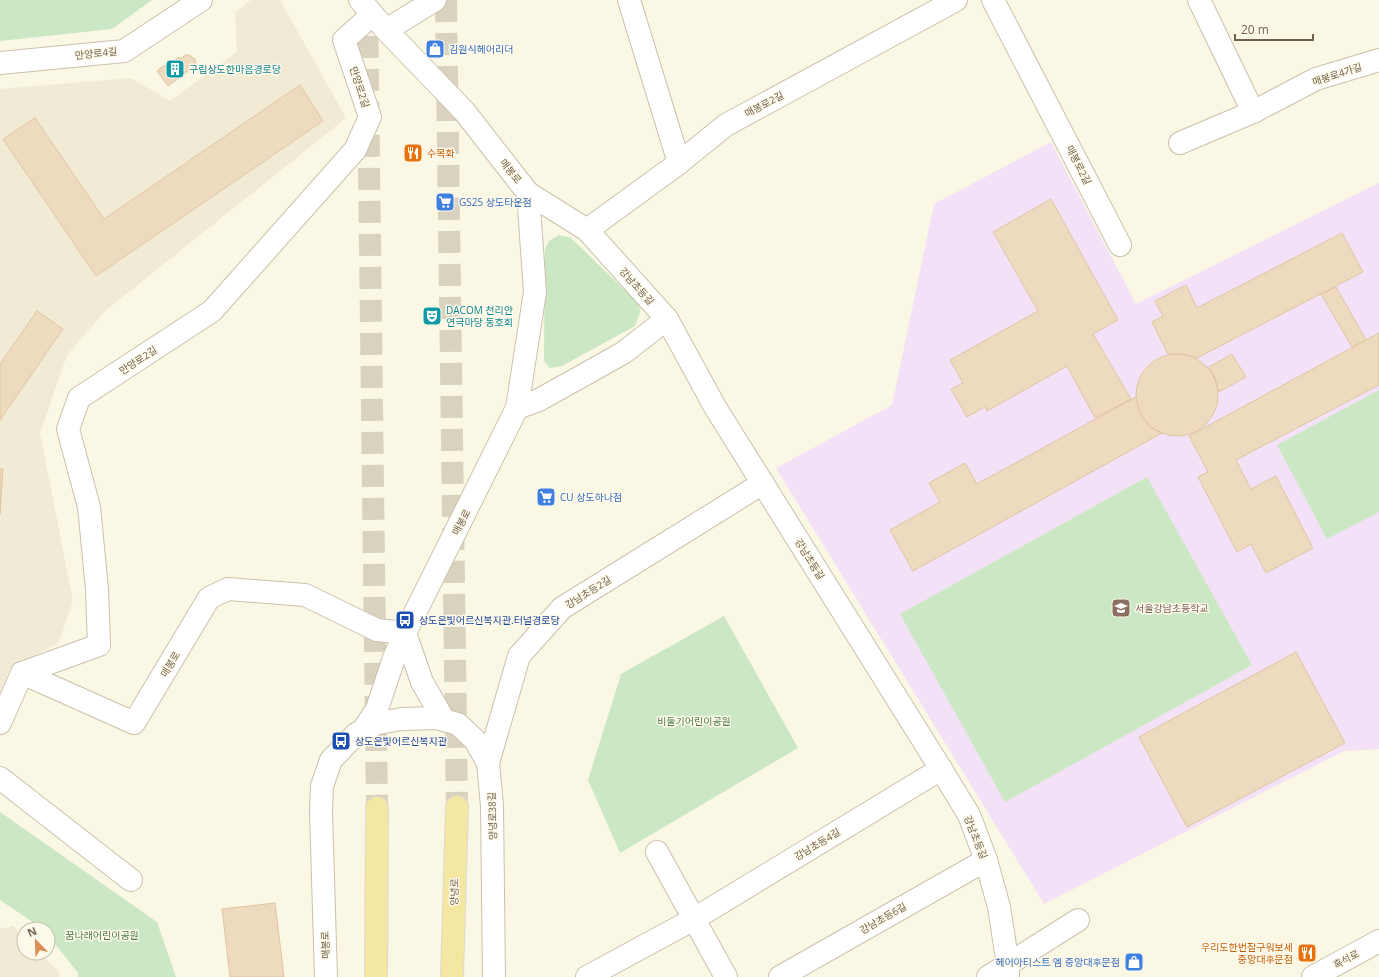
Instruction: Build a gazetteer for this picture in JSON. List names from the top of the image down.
{
  "streets": {
    "main road": ["양녕로"],
    "street": [
      "만양로4길",
      "매봉로4가길",
      "만양로2길",
      "매봉로2길",
      "매봉로",
      "강남초등길",
      "강남초등2길",
      "양녕로38길",
      "강남초등4길",
      "강남초등6길",
      "흑석로"
    ]
  },
  "crossings": [
    ["만양로2길", "매봉로"],
    ["매봉로2길", "강남초등길"],
    ["매봉로", "강남초등길"],
    ["매봉로", "양녕로38길"],
    ["강남초등길", "강남초등2길"],
    ["강남초등길", "강남초등4길"],
    ["강남초등길", "강남초등6길"],
    ["강남초등2길", "양녕로38길"]
  ],
  "parks": ["비둘기어린이공원", "꿈나래어린이공원"],
  "places": {
    "shop": ["김원식헤어리더", "헤어아티스트 엠 중앙대후문점"],
    "building": ["구립상도한마음경로당"],
    "restaurant": ["수목화", "우리도한번잘구워보세 중앙대후문점"],
    "supermarket": ["GS25 상도타운점", "CU 상도하나점"],
    "theatre": ["DACOM 천리안 연극마당 동호회"],
    "school or university": ["서울강남초등학교"],
    "bus stop": ["상도은빛어르신복지관.터널경로당", "상도은빛어르신복지관"]
  },
  "scale_bar": "20 m",
  "north": "top left"
}
